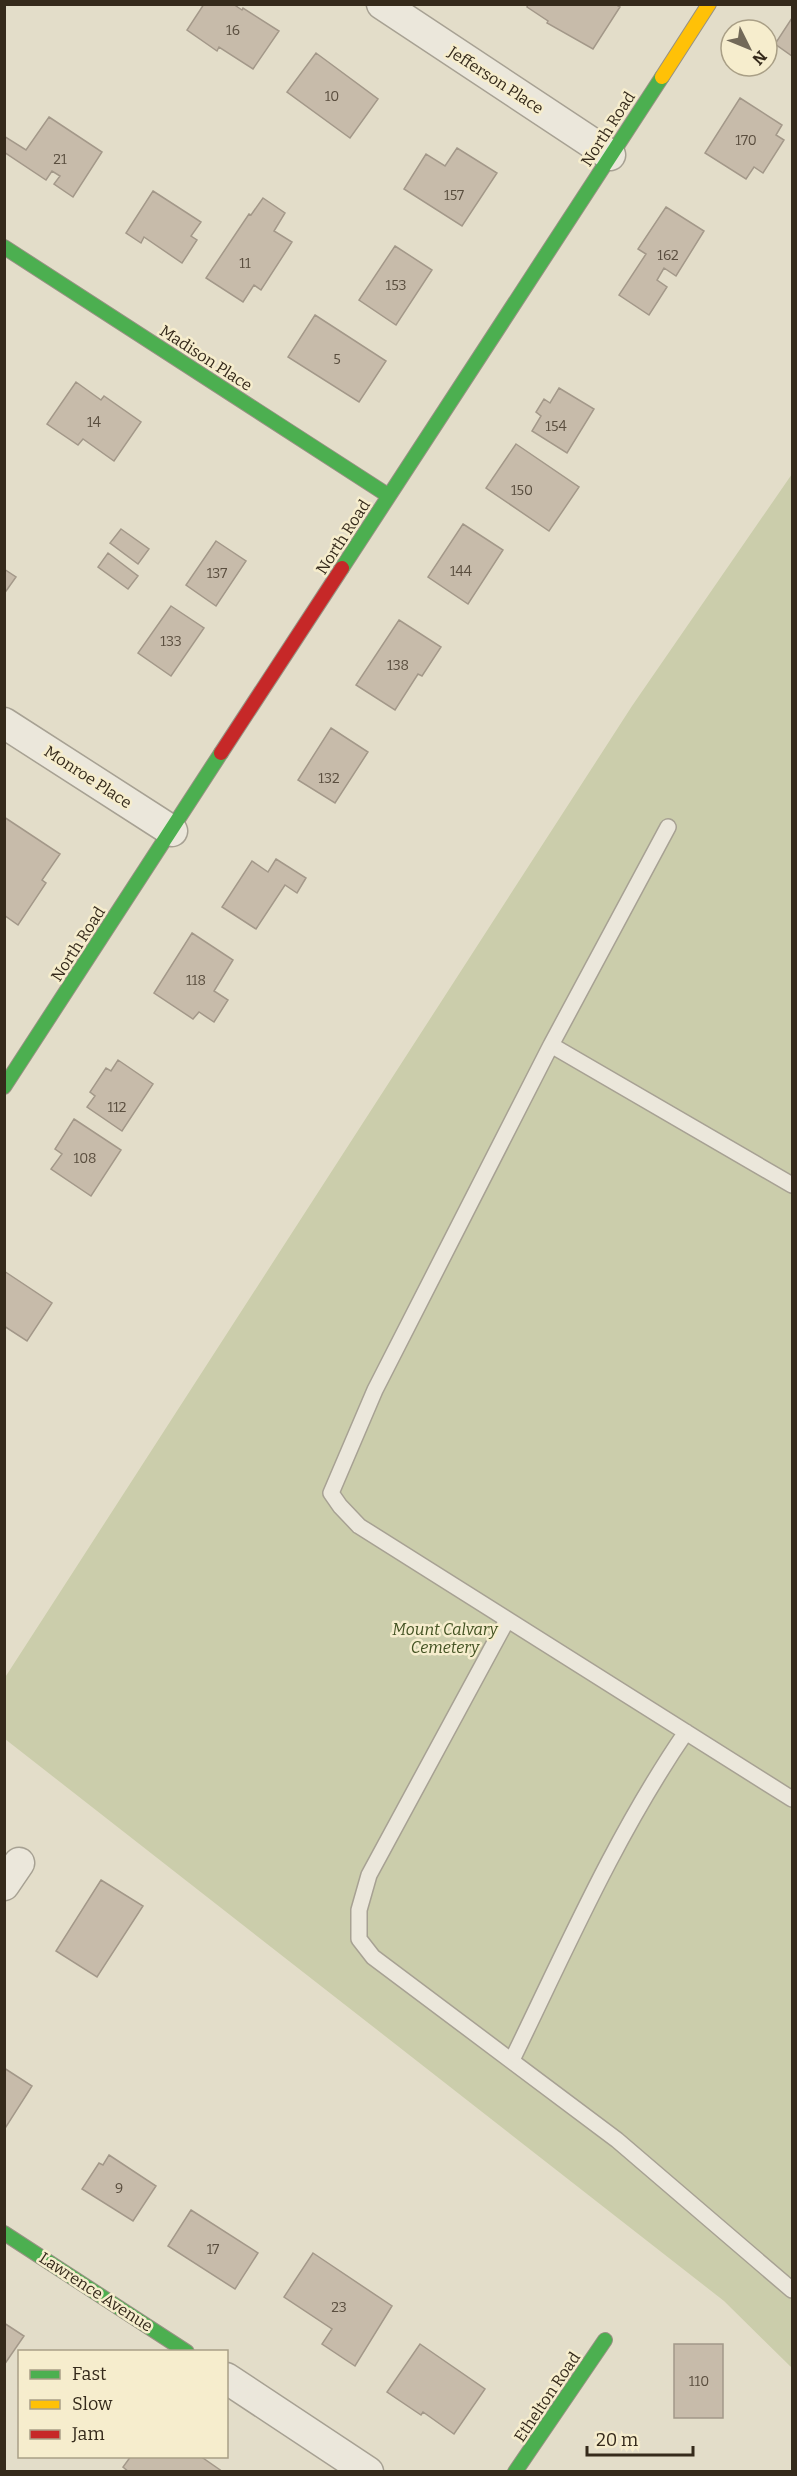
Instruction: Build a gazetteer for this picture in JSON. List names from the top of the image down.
{
  "streets": {
    "street": [
      "Jefferson Place",
      "North Road",
      "Madison Place",
      "Monroe Place",
      "Lawrence Avenue",
      "Ethelton Road"
    ]
  },
  "crossings": [
    ["Jefferson Place", "North Road"],
    ["North Road", "Madison Place"],
    ["North Road", "Monroe Place"]
  ],
  "parks": ["Mount Calvary Cemetery"],
  "house_numbers": [
    "16",
    "10",
    "170",
    "21",
    "157",
    "162",
    "11",
    "153",
    "5",
    "14",
    "154",
    "150",
    "144",
    "137",
    "133",
    "138",
    "132",
    "118",
    "112",
    "108",
    "9",
    "17",
    "23",
    "110"
  ],
  "legend": ["Fast", "Slow", "Jam"],
  "scale_bar": "20 m",
  "north": "bottom right"
}
